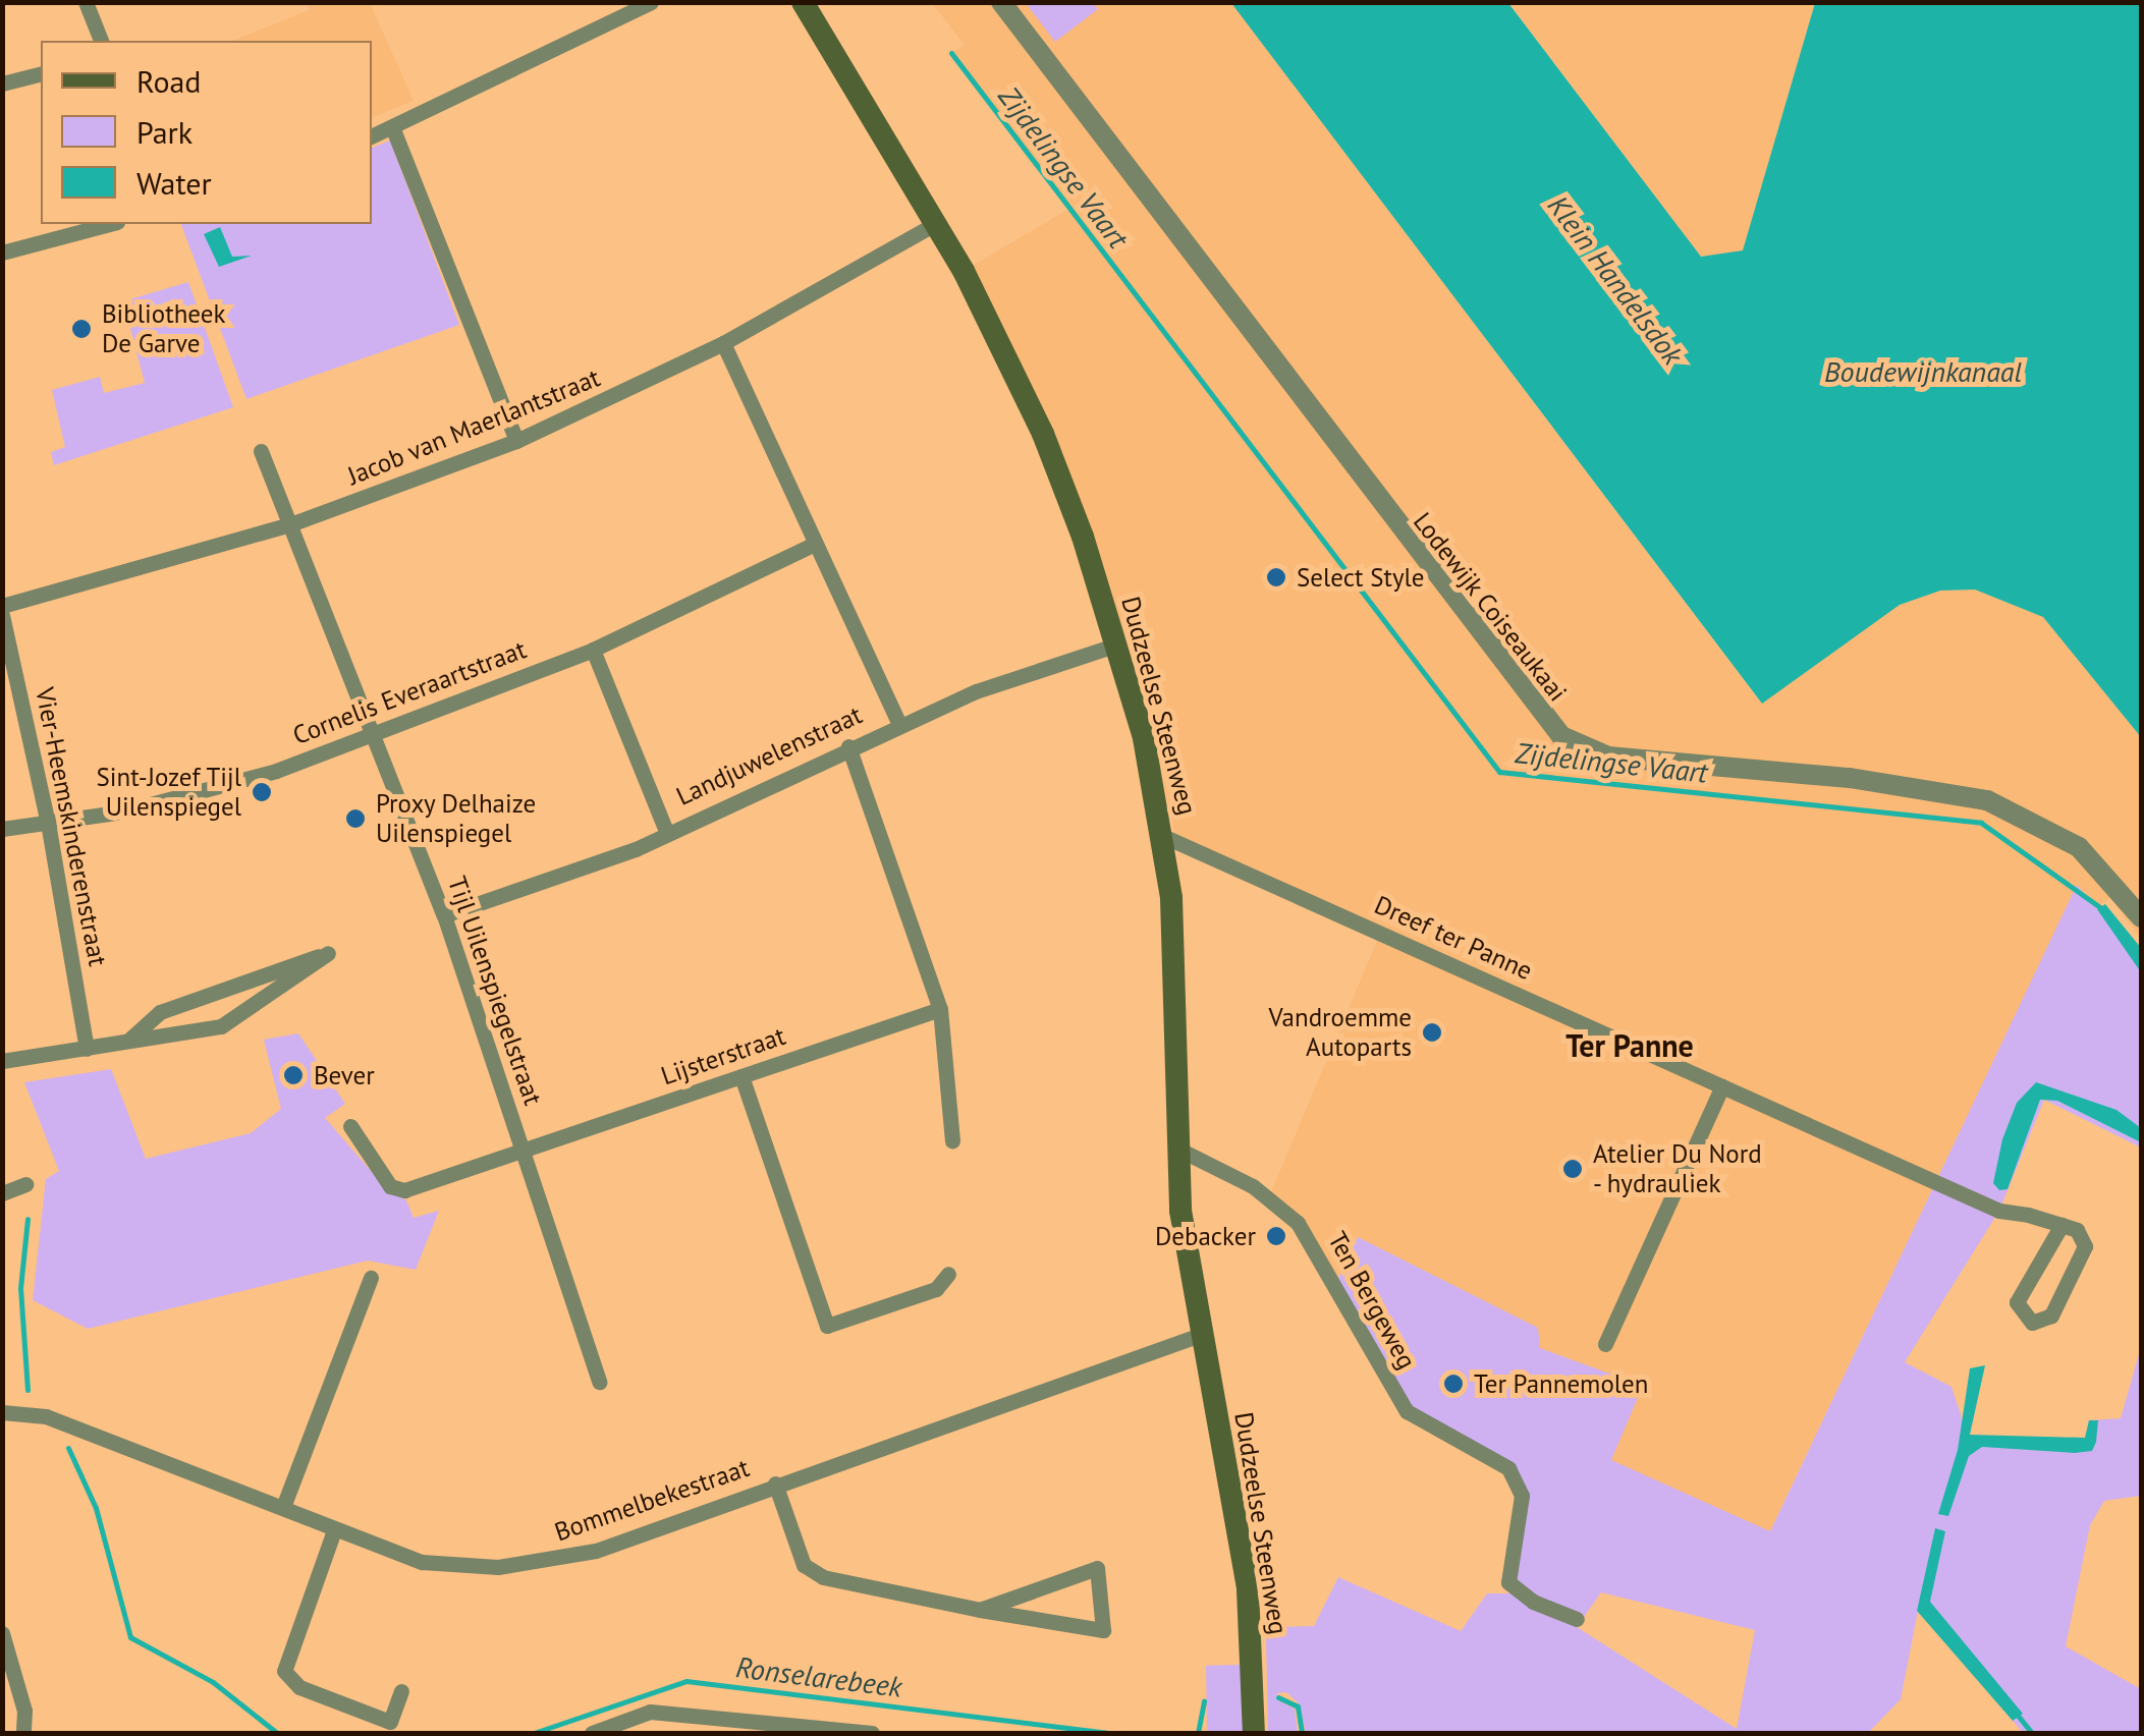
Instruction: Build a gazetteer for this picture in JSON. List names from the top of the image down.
{
  "streets": {
    "main road": ["Dudzeelse Steenweg"],
    "street": [
      "Jacob van Maerlantstraat",
      "Lodewijk Coiseaukaai",
      "Cornelis Everaartstraat",
      "Landjuwelenstraat",
      "Vier-Heemskinderenstraat",
      "Dreef ter Panne",
      "Tijl Uilenspiegelstraat",
      "Lijsterstraat",
      "Ten Bergeweg",
      "Bommelbekestraat"
    ]
  },
  "crossings": [
    ["Jacob van Maerlantstraat", "Dudzeelse Steenweg"],
    ["Jacob van Maerlantstraat", "Tijl Uilenspiegelstraat"],
    ["Cornelis Everaartstraat", "Vier-Heemskinderenstraat"],
    ["Cornelis Everaartstraat", "Tijl Uilenspiegelstraat"],
    ["Dudzeelse Steenweg", "Landjuwelenstraat"],
    ["Dudzeelse Steenweg", "Dreef ter Panne"],
    ["Dudzeelse Steenweg", "Ten Bergeweg"],
    ["Dudzeelse Steenweg", "Bommelbekestraat"],
    ["Landjuwelenstraat", "Tijl Uilenspiegelstraat"],
    ["Tijl Uilenspiegelstraat", "Lijsterstraat"]
  ],
  "districts": ["Ter Panne"],
  "water": [
    "Zijdelingse Vaart",
    "Klein Handelsdok",
    "Boudewijnkanaal",
    "Ronselarebeek"
  ],
  "places": [
    "Bibliotheek De Garve",
    "Select Style",
    "Sint-Jozef Tijl Uilenspiegel",
    "Proxy Delhaize Uilenspiegel",
    "Vandroemme Autoparts",
    "Bever",
    "Atelier Du Nord - hydrauliek",
    "Debacker",
    "Ter Pannemolen"
  ],
  "legend": ["Road", "Park", "Water"]
}
